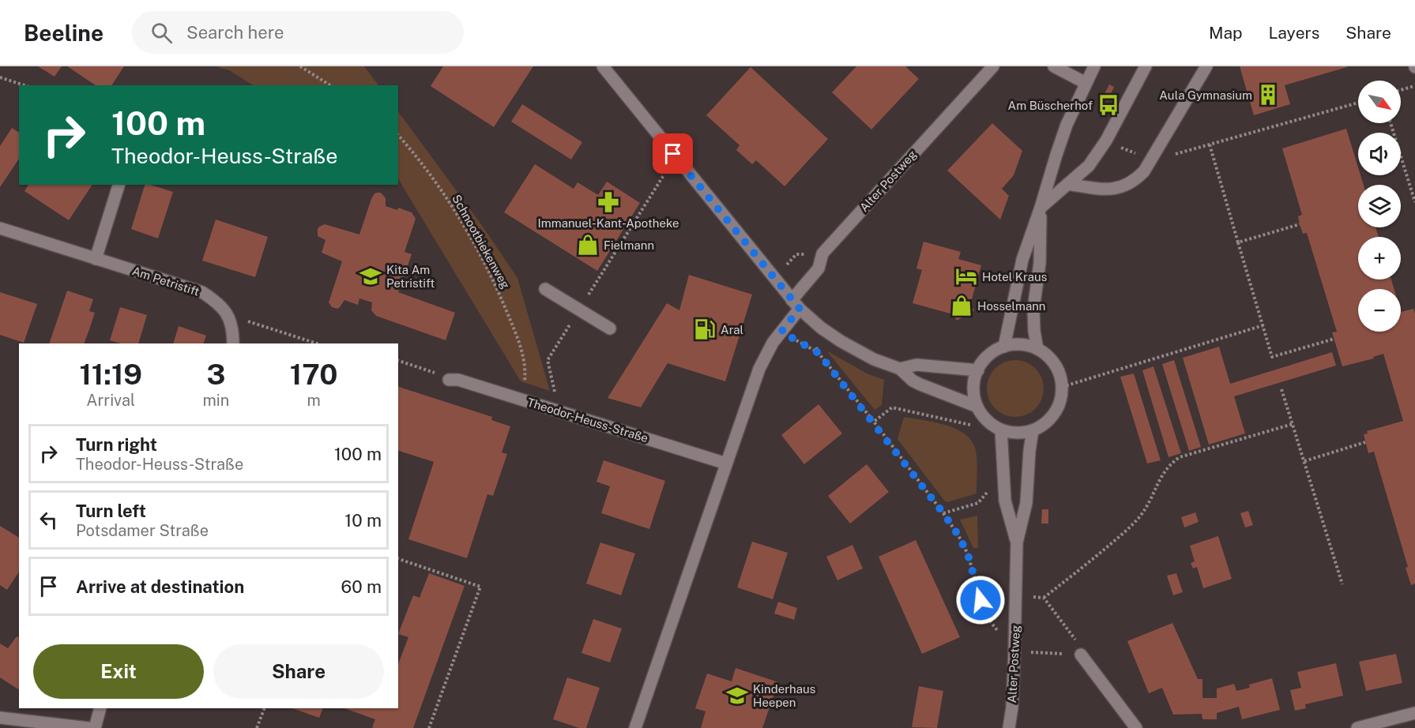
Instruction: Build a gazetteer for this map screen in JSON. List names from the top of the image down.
{
  "streets": {
    "street": ["Alter Postweg", "Am Petristift", "Theodor-Heuss-Straße"],
    "path": ["Schnootbiekenweg"]
  },
  "crossings": [
    ["Schnootbiekenweg", "Theodor-Heuss-Straße"]
  ],
  "places": {
    "building": ["Aula Gymnasium"],
    "bus stop": ["Am Büscherhof"],
    "pharmacy": ["Immanuel-Kant-Apotheke"],
    "shop": ["Fielmann", "Hosselmann"],
    "school or university": ["Kita Am Petristift", "Kinderhaus Heepen"],
    "hotel": ["Hotel Kraus"],
    "fuel station": ["Aral"]
  },
  "north": "bottom right",
  "page": {
    "header": "Beeline",
    "search": "Search here",
    "nav": ["Map", "Layers", "Share"],
    "map_buttons": ["+", "−"],
    "turn": ["100 m", "Theodor-Heuss-Straße"],
    "eta": [
      "11:19",
      "Arrival",
      "3",
      "min",
      "170",
      "m"
    ],
    "list": [
      {
        "name": "Turn right",
        "note": "Theodor-Heuss-Straße",
        "value": "100 m"
      },
      {
        "name": "Turn left",
        "note": "Potsdamer Straße",
        "value": "10 m"
      },
      {
        "name": "Arrive at destination",
        "value": "60 m"
      }
    ],
    "buttons": ["Exit", "Share"]
  }
}
